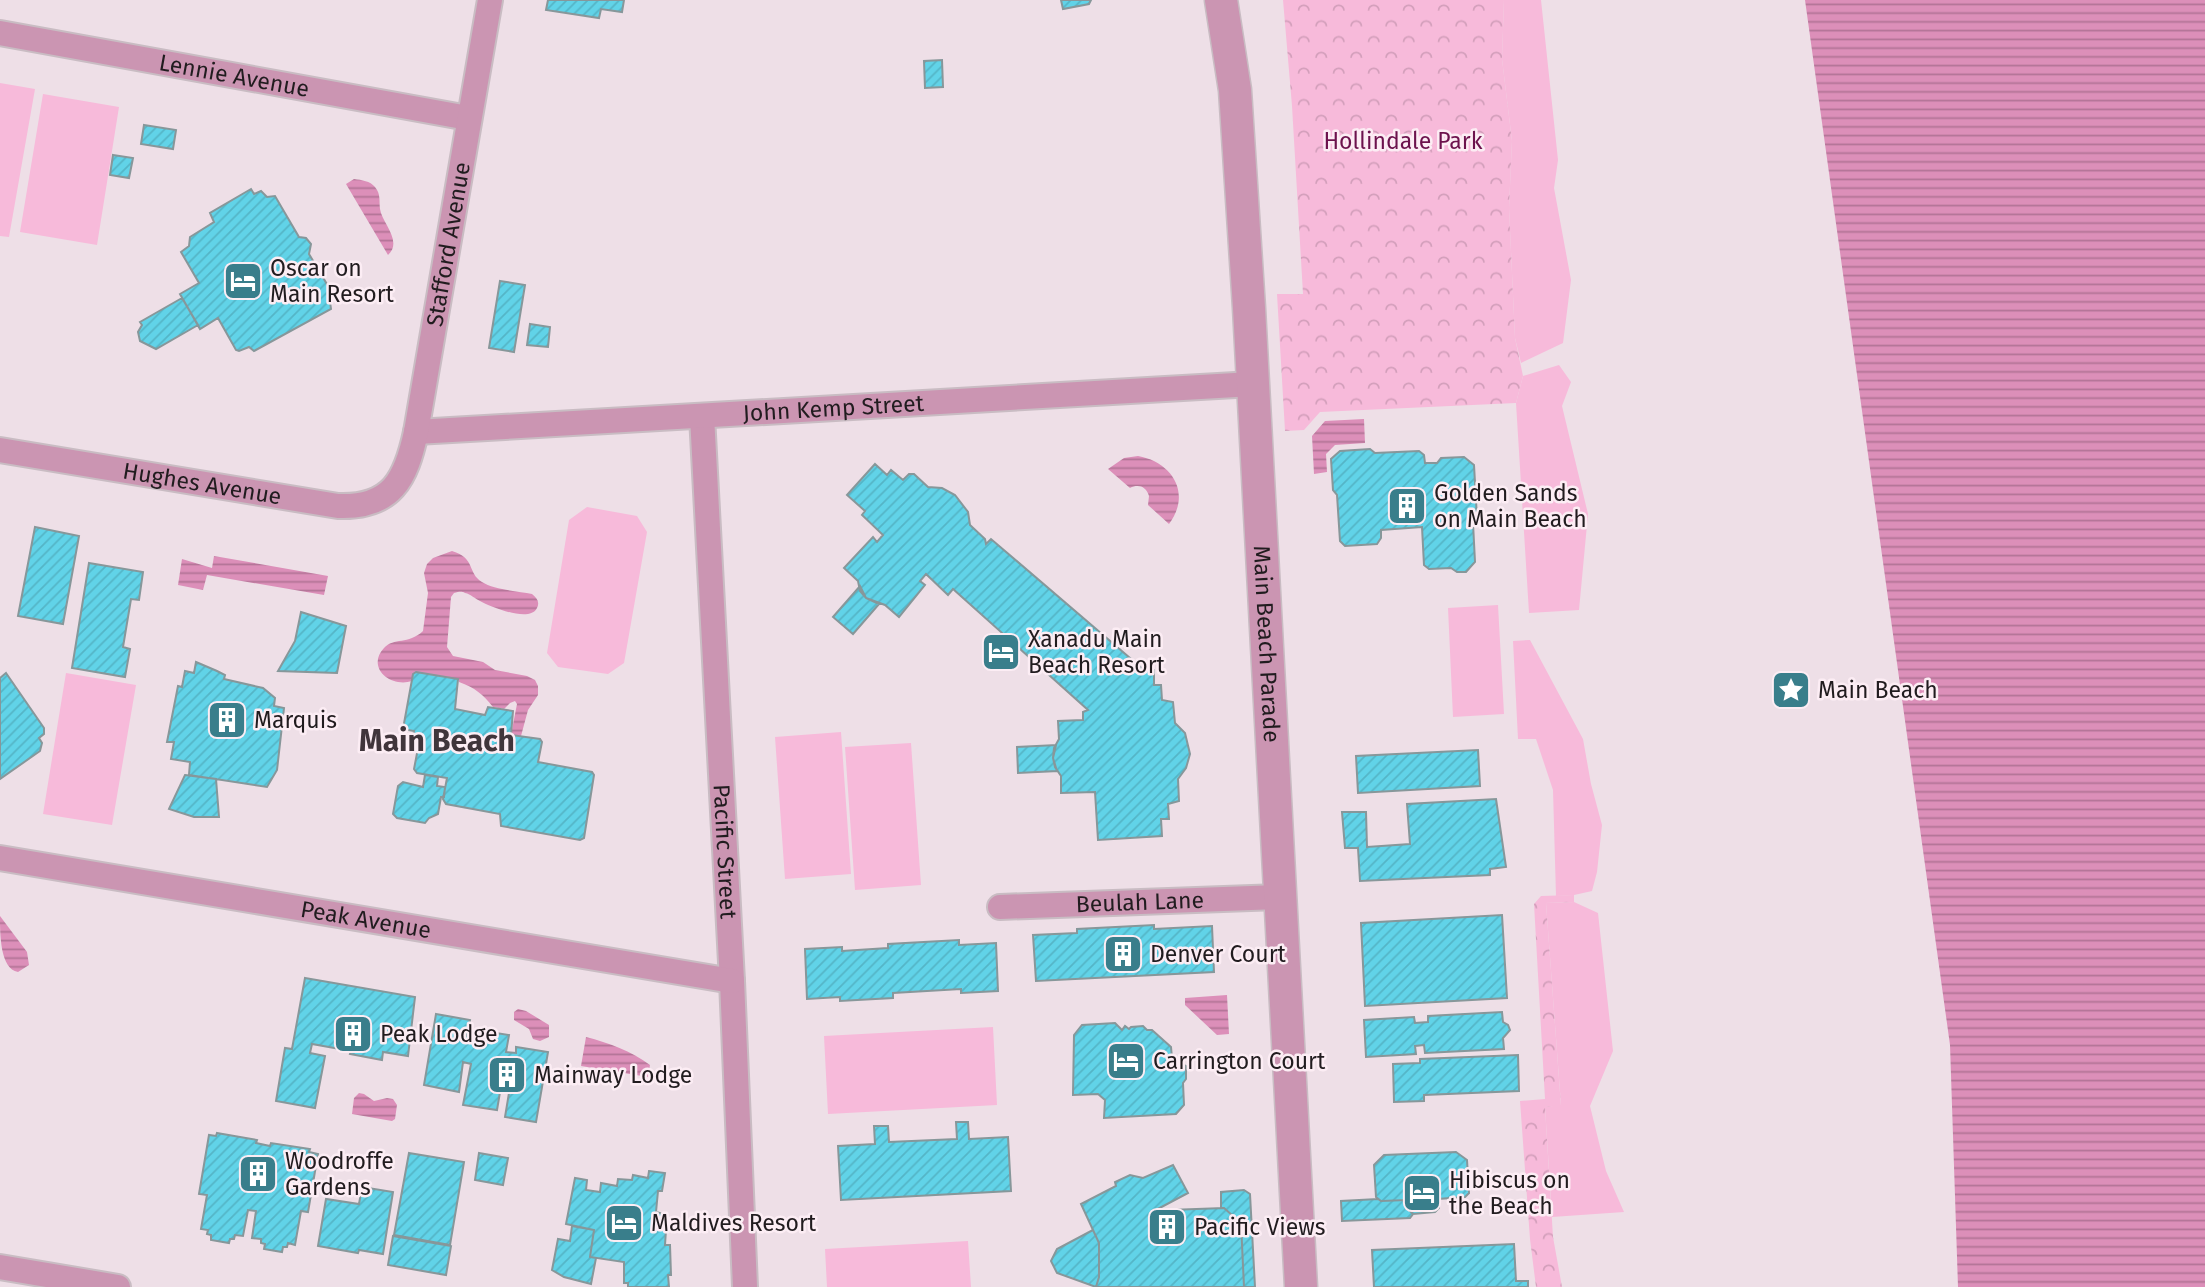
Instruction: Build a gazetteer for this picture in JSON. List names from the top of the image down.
{
  "streets": {
    "street": [
      "Lennie Avenue",
      "Stafford Avenue",
      "John Kemp Street",
      "Hughes Avenue",
      "Main Beach Parade",
      "Pacific Street",
      "Beulah Lane",
      "Peak Avenue"
    ]
  },
  "crossings": [
    ["Lennie Avenue", "Stafford Avenue"],
    ["Stafford Avenue", "John Kemp Street"],
    ["Stafford Avenue", "Hughes Avenue"],
    ["John Kemp Street", "Main Beach Parade"],
    ["John Kemp Street", "Pacific Street"],
    ["Main Beach Parade", "Beulah Lane"],
    ["Pacific Street", "Peak Avenue"]
  ],
  "districts": ["Main Beach"],
  "parks": ["Hollindale Park"],
  "places": {
    "hotel": [
      "Oscar on Main Resort",
      "Xanadu Main Beach Resort",
      "Carrington Court",
      "Hibiscus on the Beach",
      "Maldives Resort"
    ],
    "building": [
      "Golden Sands on Main Beach",
      "Marquis",
      "Denver Court",
      "Peak Lodge",
      "Mainway Lodge",
      "Woodroffe Gardens",
      "Pacific Views"
    ],
    "place": ["Main Beach"]
  }
}
